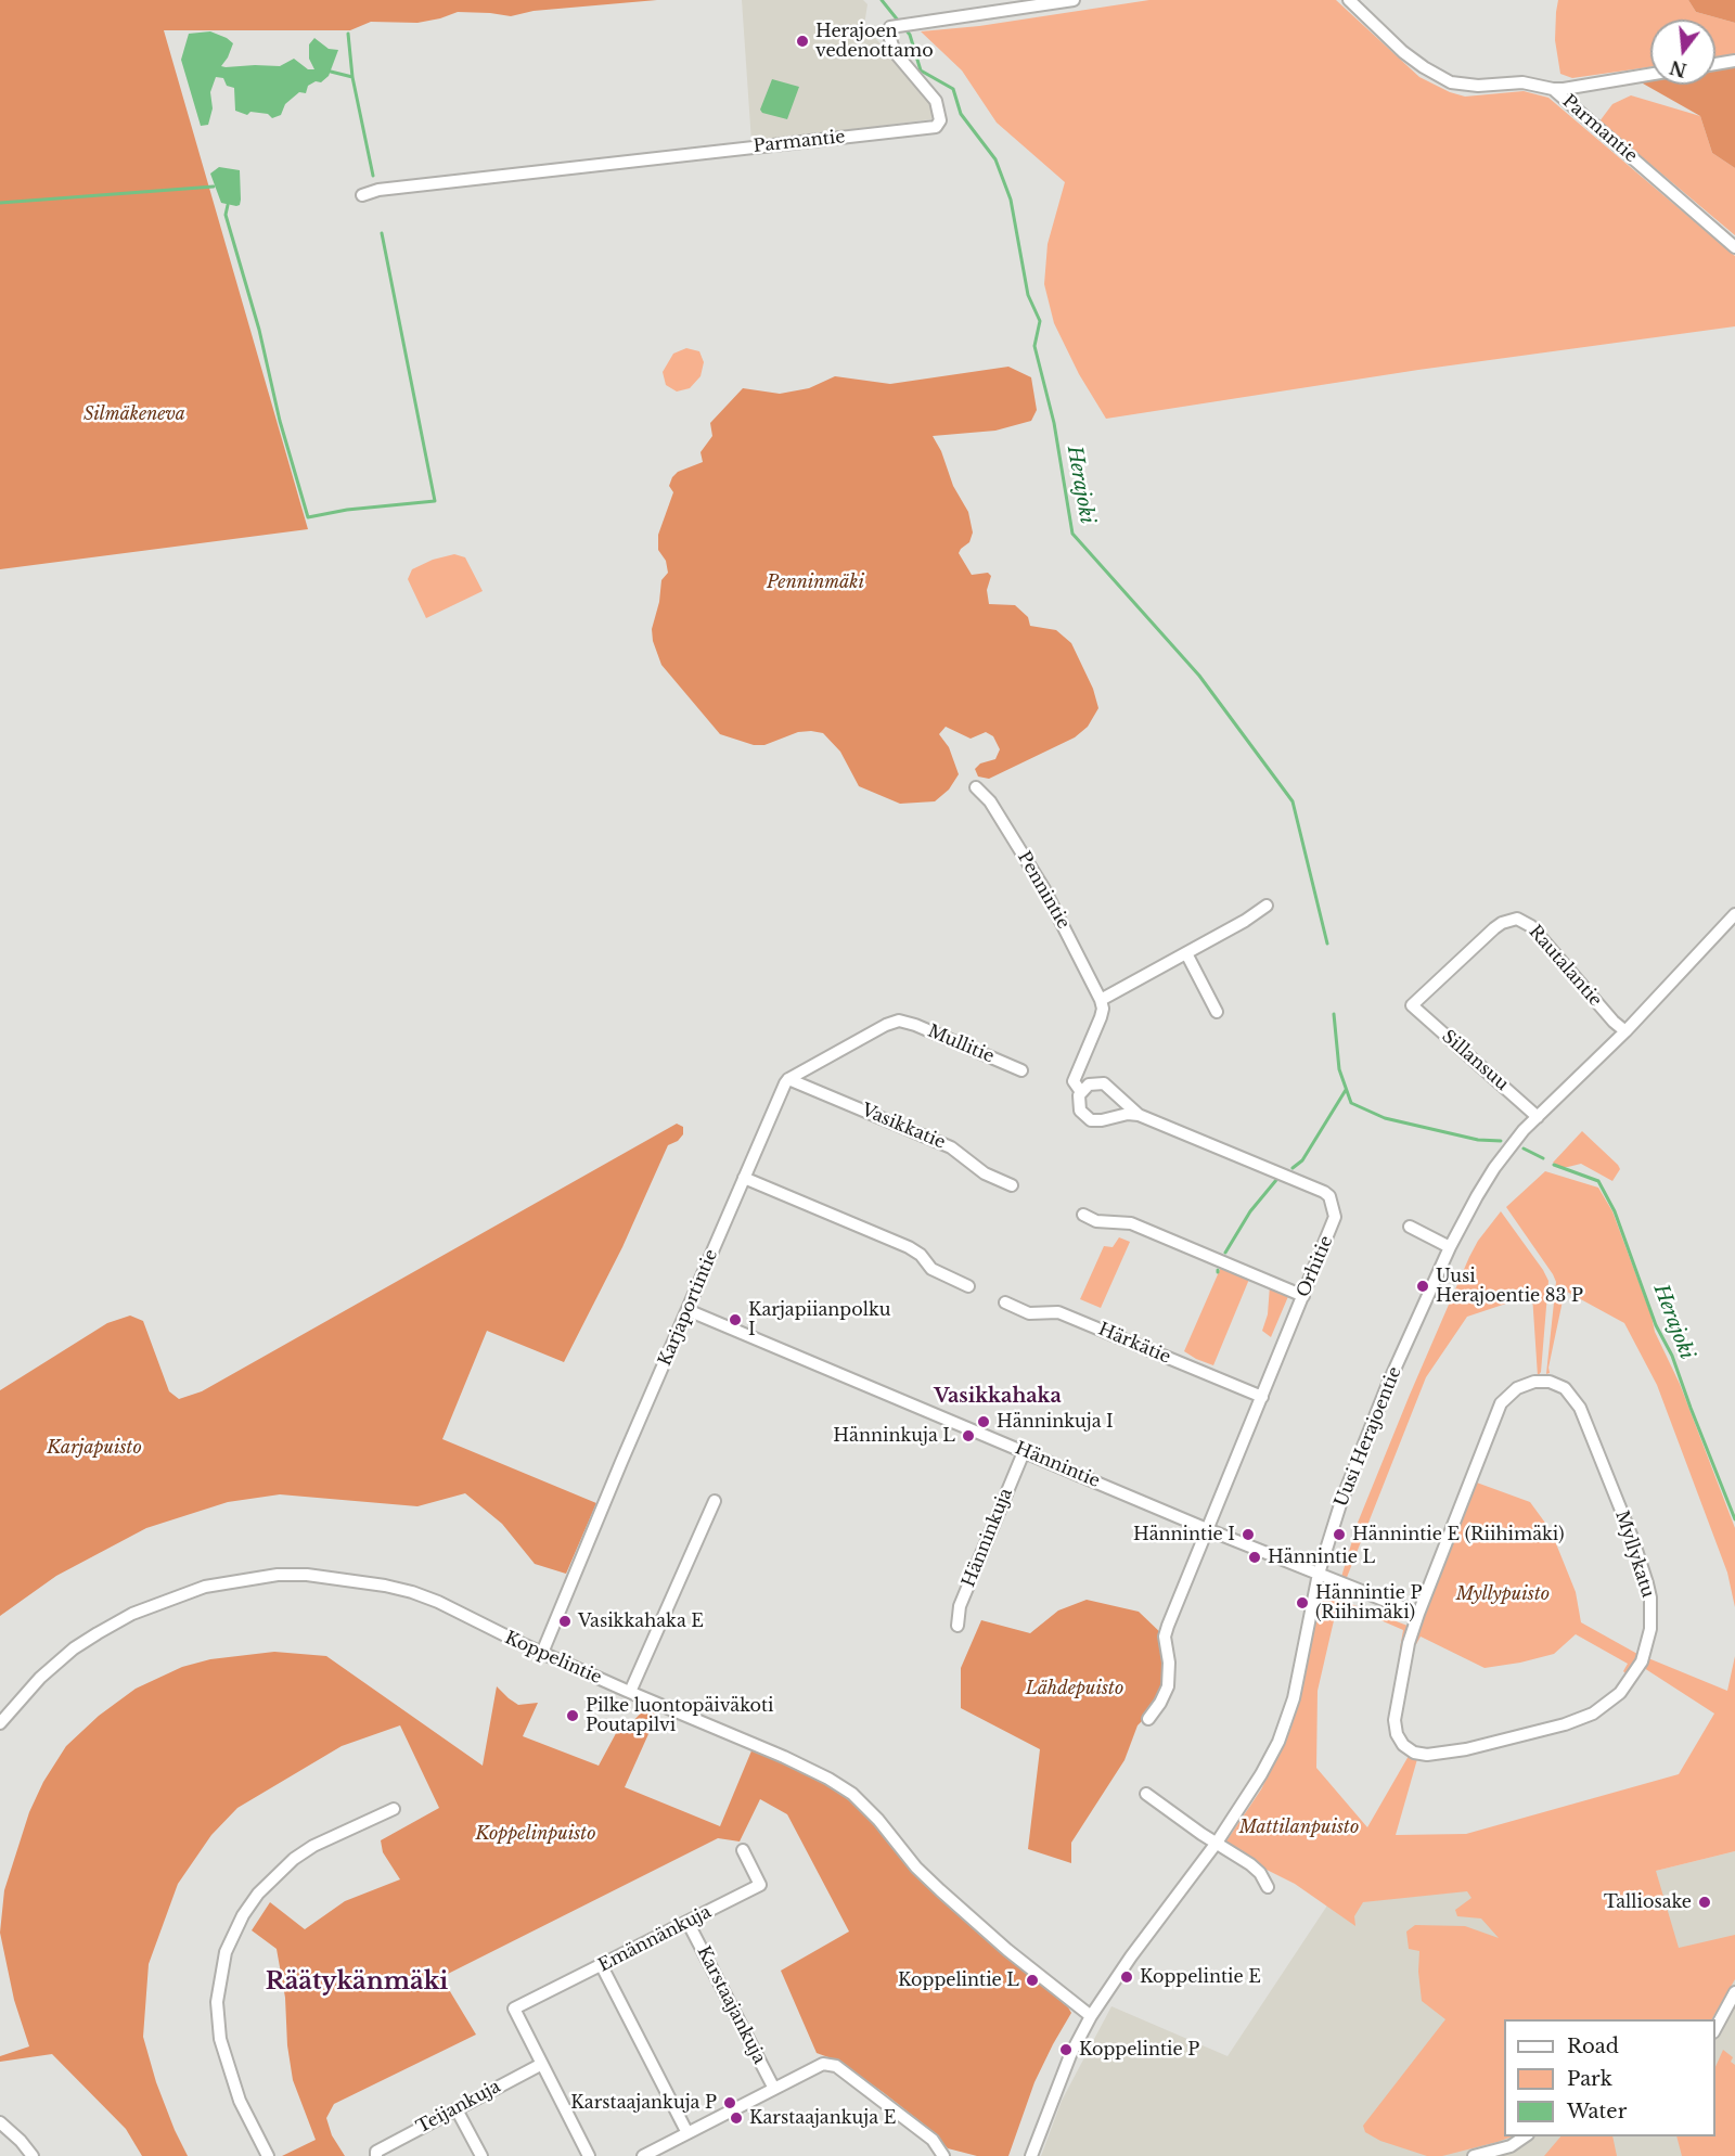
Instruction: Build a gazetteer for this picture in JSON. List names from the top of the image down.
{
  "streets": {
    "street": [
      "Parmantie",
      "Pennintie",
      "Rautalantie",
      "Mullitie",
      "Sillansuu",
      "Vasikkatie",
      "Orhitie",
      "Karjaportintie",
      "Härkätie",
      "Uusi Herajoentie",
      "Hännintie",
      "Hänninkuja",
      "Myllykatu",
      "Koppelintie",
      "Emännänkuja",
      "Karstaajankuja",
      "Teijankuja"
    ]
  },
  "crossings": [
    ["Rautalantie", "Sillansuu"],
    ["Rautalantie", "Uusi Herajoentie"],
    ["Mullitie", "Vasikkatie"],
    ["Mullitie", "Karjaportintie"],
    ["Sillansuu", "Uusi Herajoentie"],
    ["Vasikkatie", "Karjaportintie"],
    ["Orhitie", "Härkätie"],
    ["Orhitie", "Hännintie"],
    ["Karjaportintie", "Hännintie"],
    ["Karjaportintie", "Koppelintie"],
    ["Uusi Herajoentie", "Hännintie"],
    ["Uusi Herajoentie", "Koppelintie"],
    ["Hännintie", "Hänninkuja"],
    ["Emännänkuja", "Karstaajankuja"],
    ["Emännänkuja", "Teijankuja"]
  ],
  "districts": ["Vasikkahaka", "Räätykänmäki"],
  "water": ["Herajoki"],
  "parks": [
    "Silmäkeneva",
    "Penninmäki",
    "Karjapuisto",
    "Myllypuisto",
    "Lähdepuisto",
    "Mattilanpuisto",
    "Koppelinpuisto"
  ],
  "places": [
    "Herajoen vedenottamo",
    "Uusi Herajoentie 83 P",
    "Karjapiianpolku I",
    "Hänninkuja I",
    "Hänninkuja L",
    "Hännintie I",
    "Hännintie E (Riihimäki)",
    "Hännintie L",
    "Hännintie P (Riihimäki)",
    "Vasikkahaka E",
    "Pilke luontopäiväkoti Poutapilvi",
    "Talliosake",
    "Koppelintie E",
    "Koppelintie L",
    "Koppelintie P",
    "Karstaajankuja P",
    "Karstaajankuja E"
  ],
  "legend": ["Road", "Park", "Water"],
  "north": "bottom"
}
